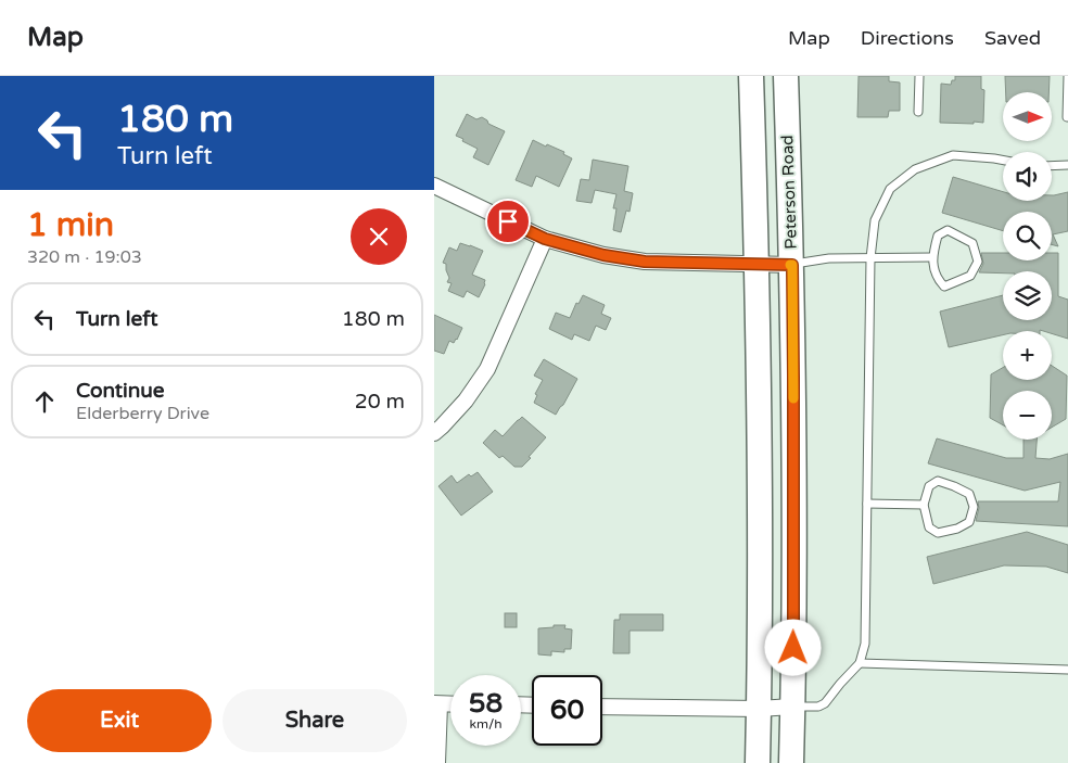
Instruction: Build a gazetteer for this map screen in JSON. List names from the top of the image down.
{
  "streets": {
    "main road": ["Peterson Road"]
  },
  "north": "right",
  "page": {
    "header": "Map",
    "nav": ["Map", "Directions", "Saved"],
    "turn": ["180 m", "Turn left"],
    "map_buttons": ["+", "−"],
    "heading": ["1 min", "320 m · 19:03"],
    "list": [
      {
        "name": "Turn left",
        "value": "180 m"
      },
      {
        "name": "Continue",
        "note": "Elderberry Drive",
        "value": "20 m"
      }
    ],
    "speed": "58 km/h",
    "limit": "60",
    "buttons": ["Exit", "Share"]
  }
}
